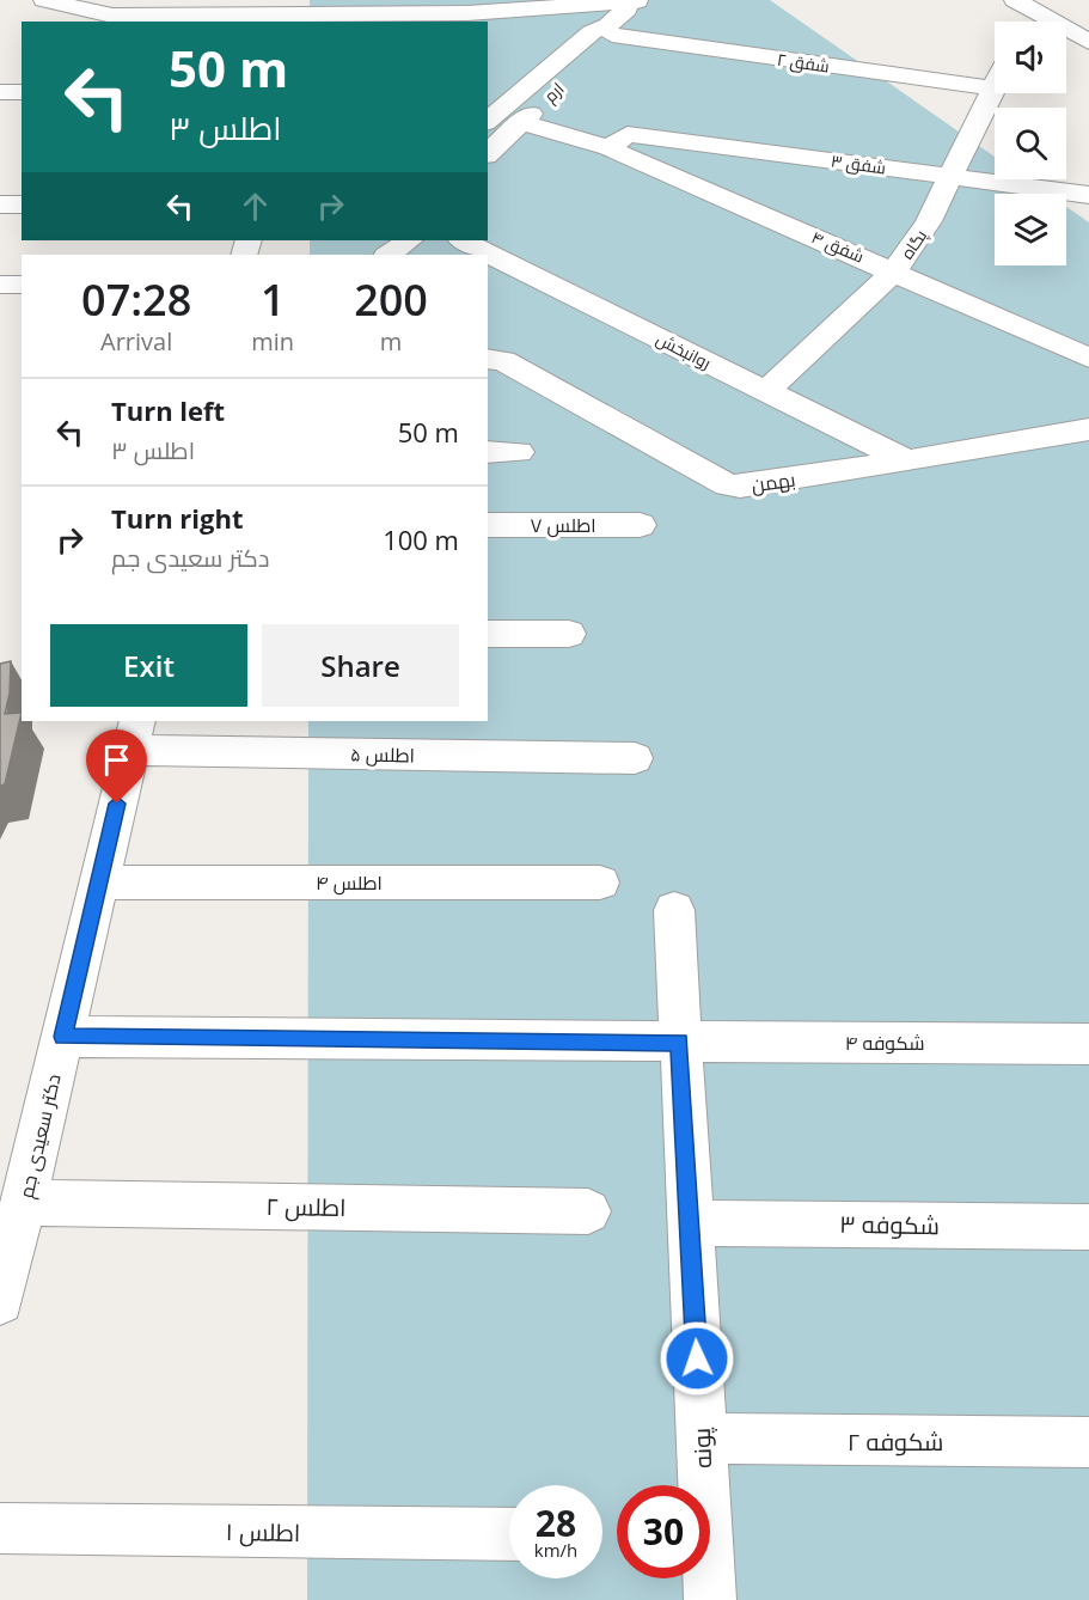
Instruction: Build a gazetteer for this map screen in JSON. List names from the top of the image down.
{
  "streets": {
    "street": [
      "شفق ۲",
      "ارم",
      "شفق ۳",
      "پگاه",
      "شفق ۴",
      "روانبخش",
      "بهمن",
      "اطلس ۷",
      "اطلس ۵",
      "اطلس ۴",
      "شکوفه ۴",
      "دکتر سعیدی جم",
      "اطلس ۲",
      "شکوفه ۳",
      "شکوفه ۲",
      "پونه",
      "اطلس ۱"
    ]
  },
  "crossings": [
    ["شفق ۲", "ارم"],
    ["شفق ۲", "پگاه"],
    ["شفق ۳", "پگاه"],
    ["شفق ۳", "شفق ۴"],
    ["پگاه", "شفق ۴"],
    ["پگاه", "روانبخش"],
    ["روانبخش", "بهمن"],
    ["اطلس ۵", "دکتر سعیدی جم"],
    ["اطلس ۴", "دکتر سعیدی جم"],
    ["شکوفه ۴", "دکتر سعیدی جم"],
    ["شکوفه ۴", "پونه"],
    ["دکتر سعیدی جم", "اطلس ۲"],
    ["شکوفه ۳", "پونه"],
    ["شکوفه ۲", "پونه"]
  ],
  "page": {
    "turn": ["50 m", "اطلس ۳"],
    "eta": [
      "07:28",
      "Arrival",
      "1",
      "min",
      "200",
      "m"
    ],
    "list": [
      {
        "name": "Turn left",
        "note": "اطلس ۳",
        "value": "50 m"
      },
      {
        "name": "Turn right",
        "note": "دکتر سعیدی جم",
        "value": "100 m"
      }
    ],
    "buttons": ["Exit", "Share"],
    "speed": "28 km/h",
    "limit": "30"
  }
}
